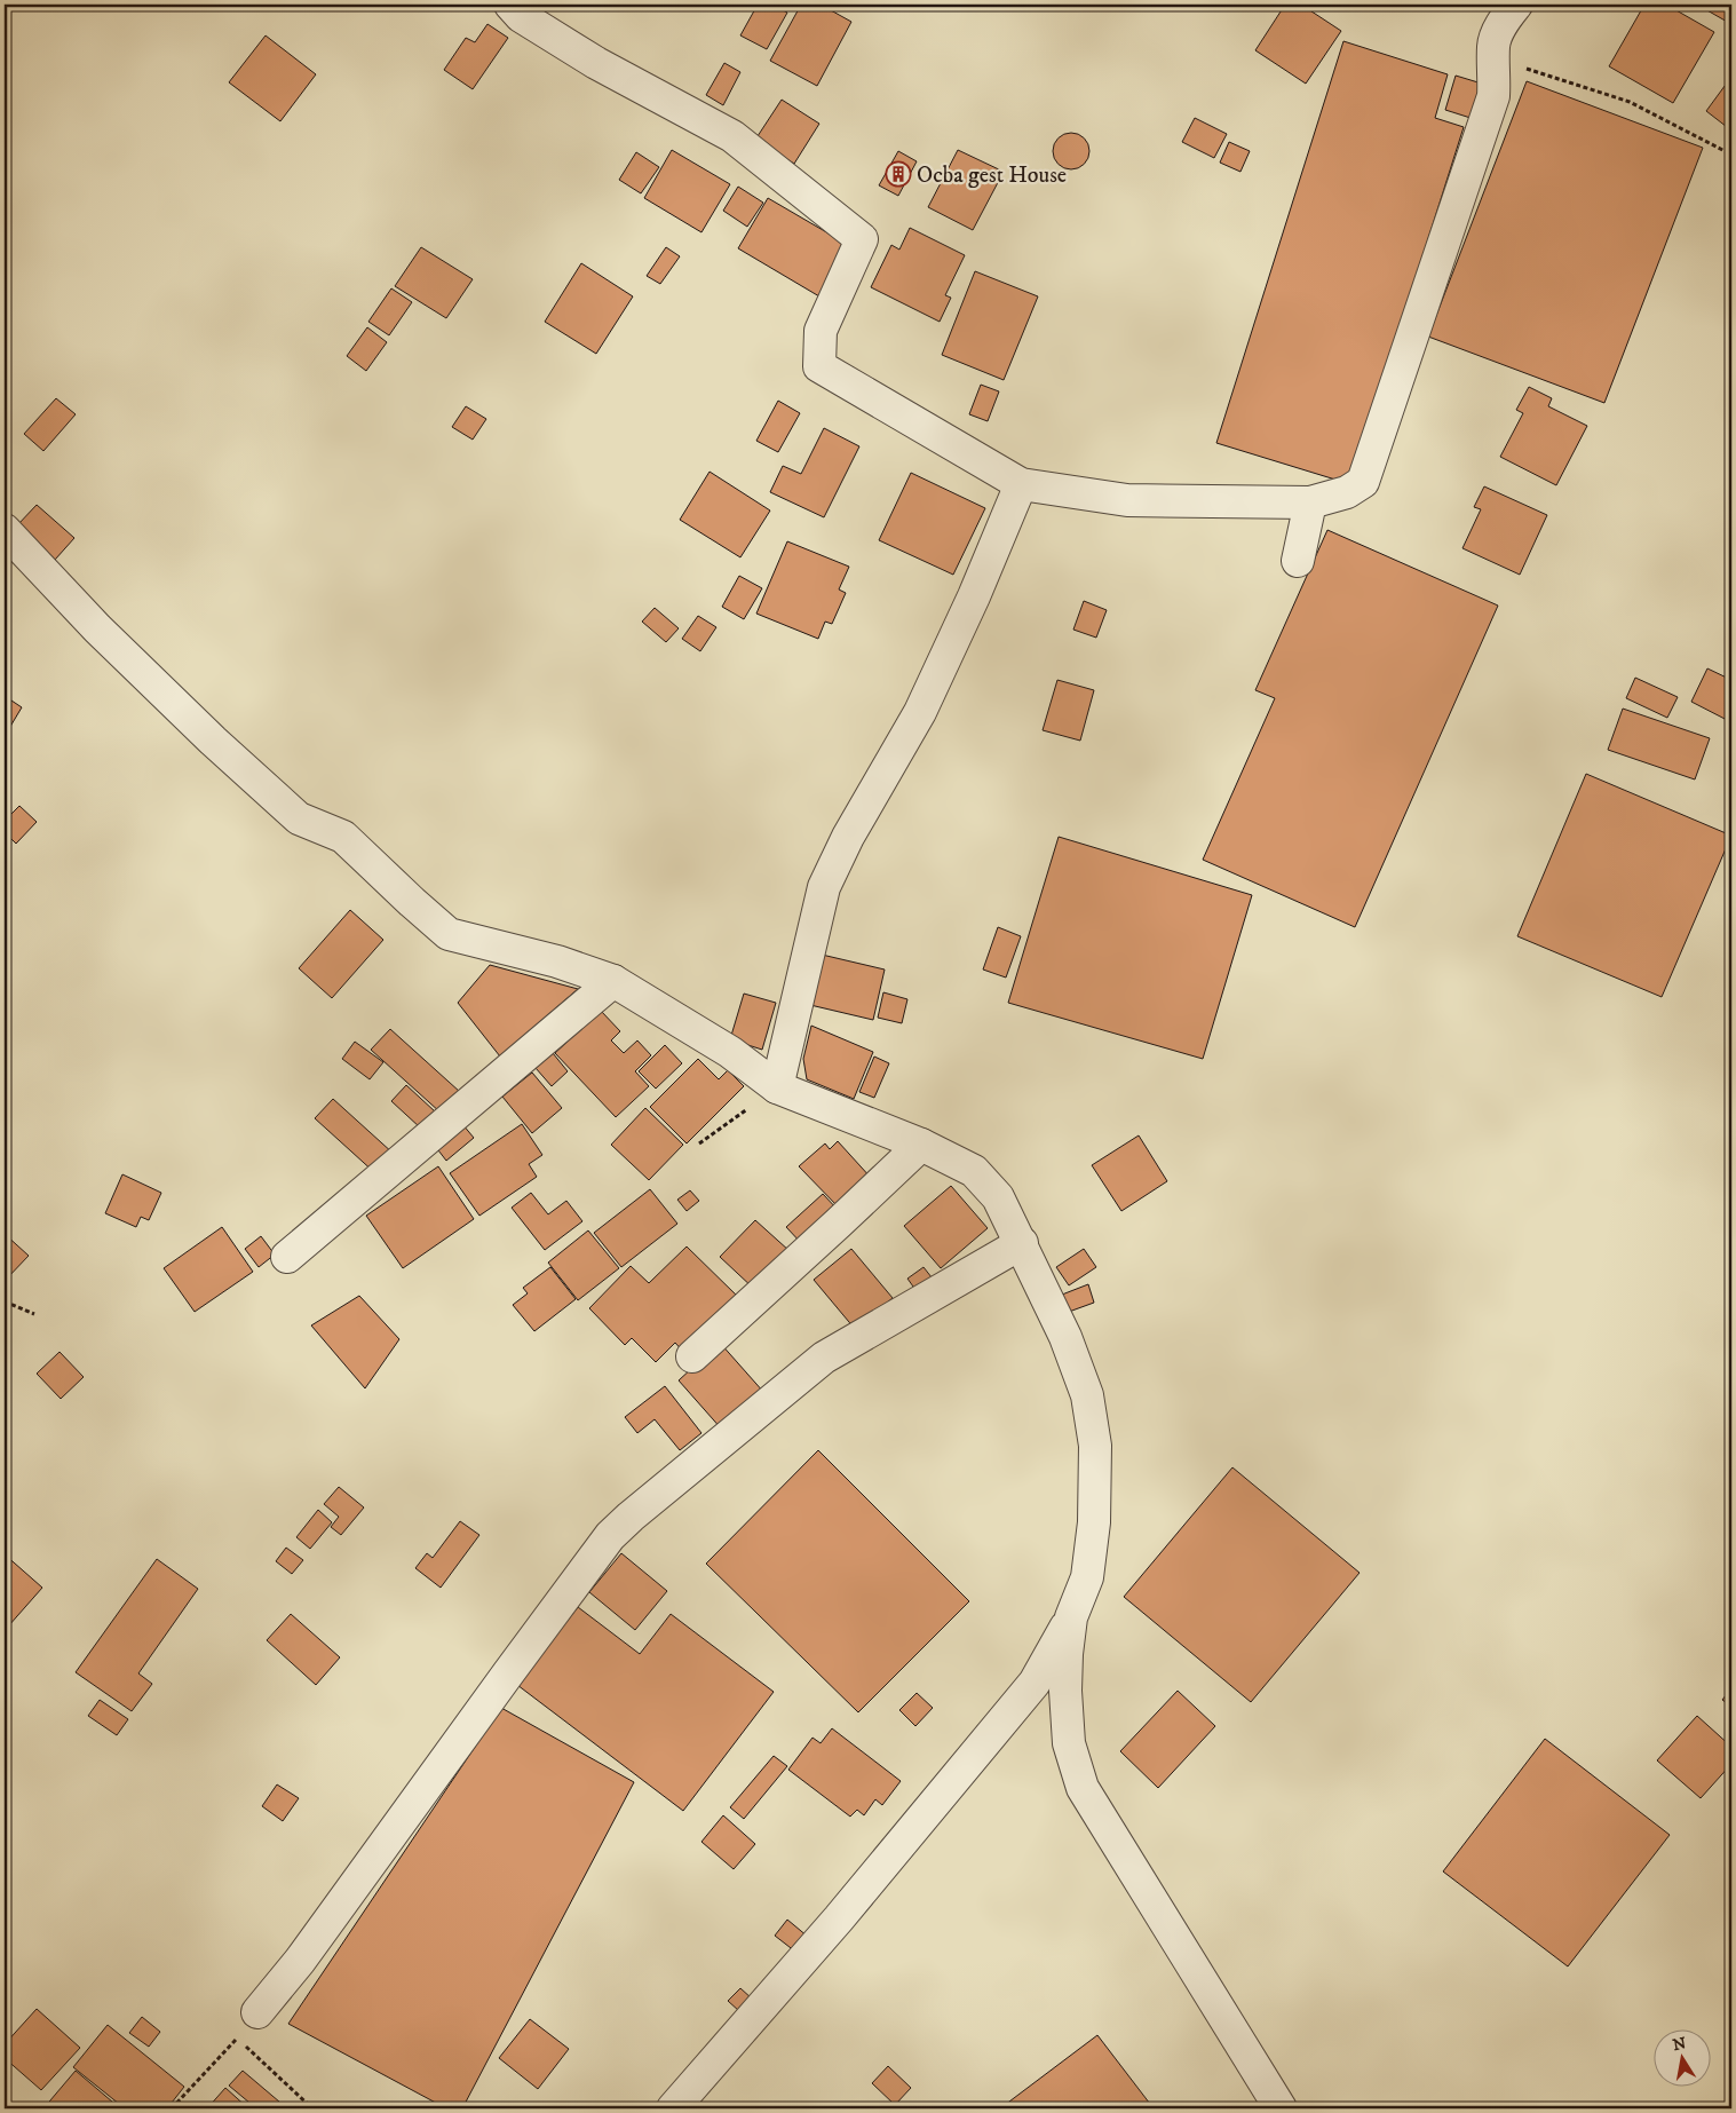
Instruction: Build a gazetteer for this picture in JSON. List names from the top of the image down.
{
  "places": {
    "building": ["Ocba gest House"]
  },
  "north": "top"
}
